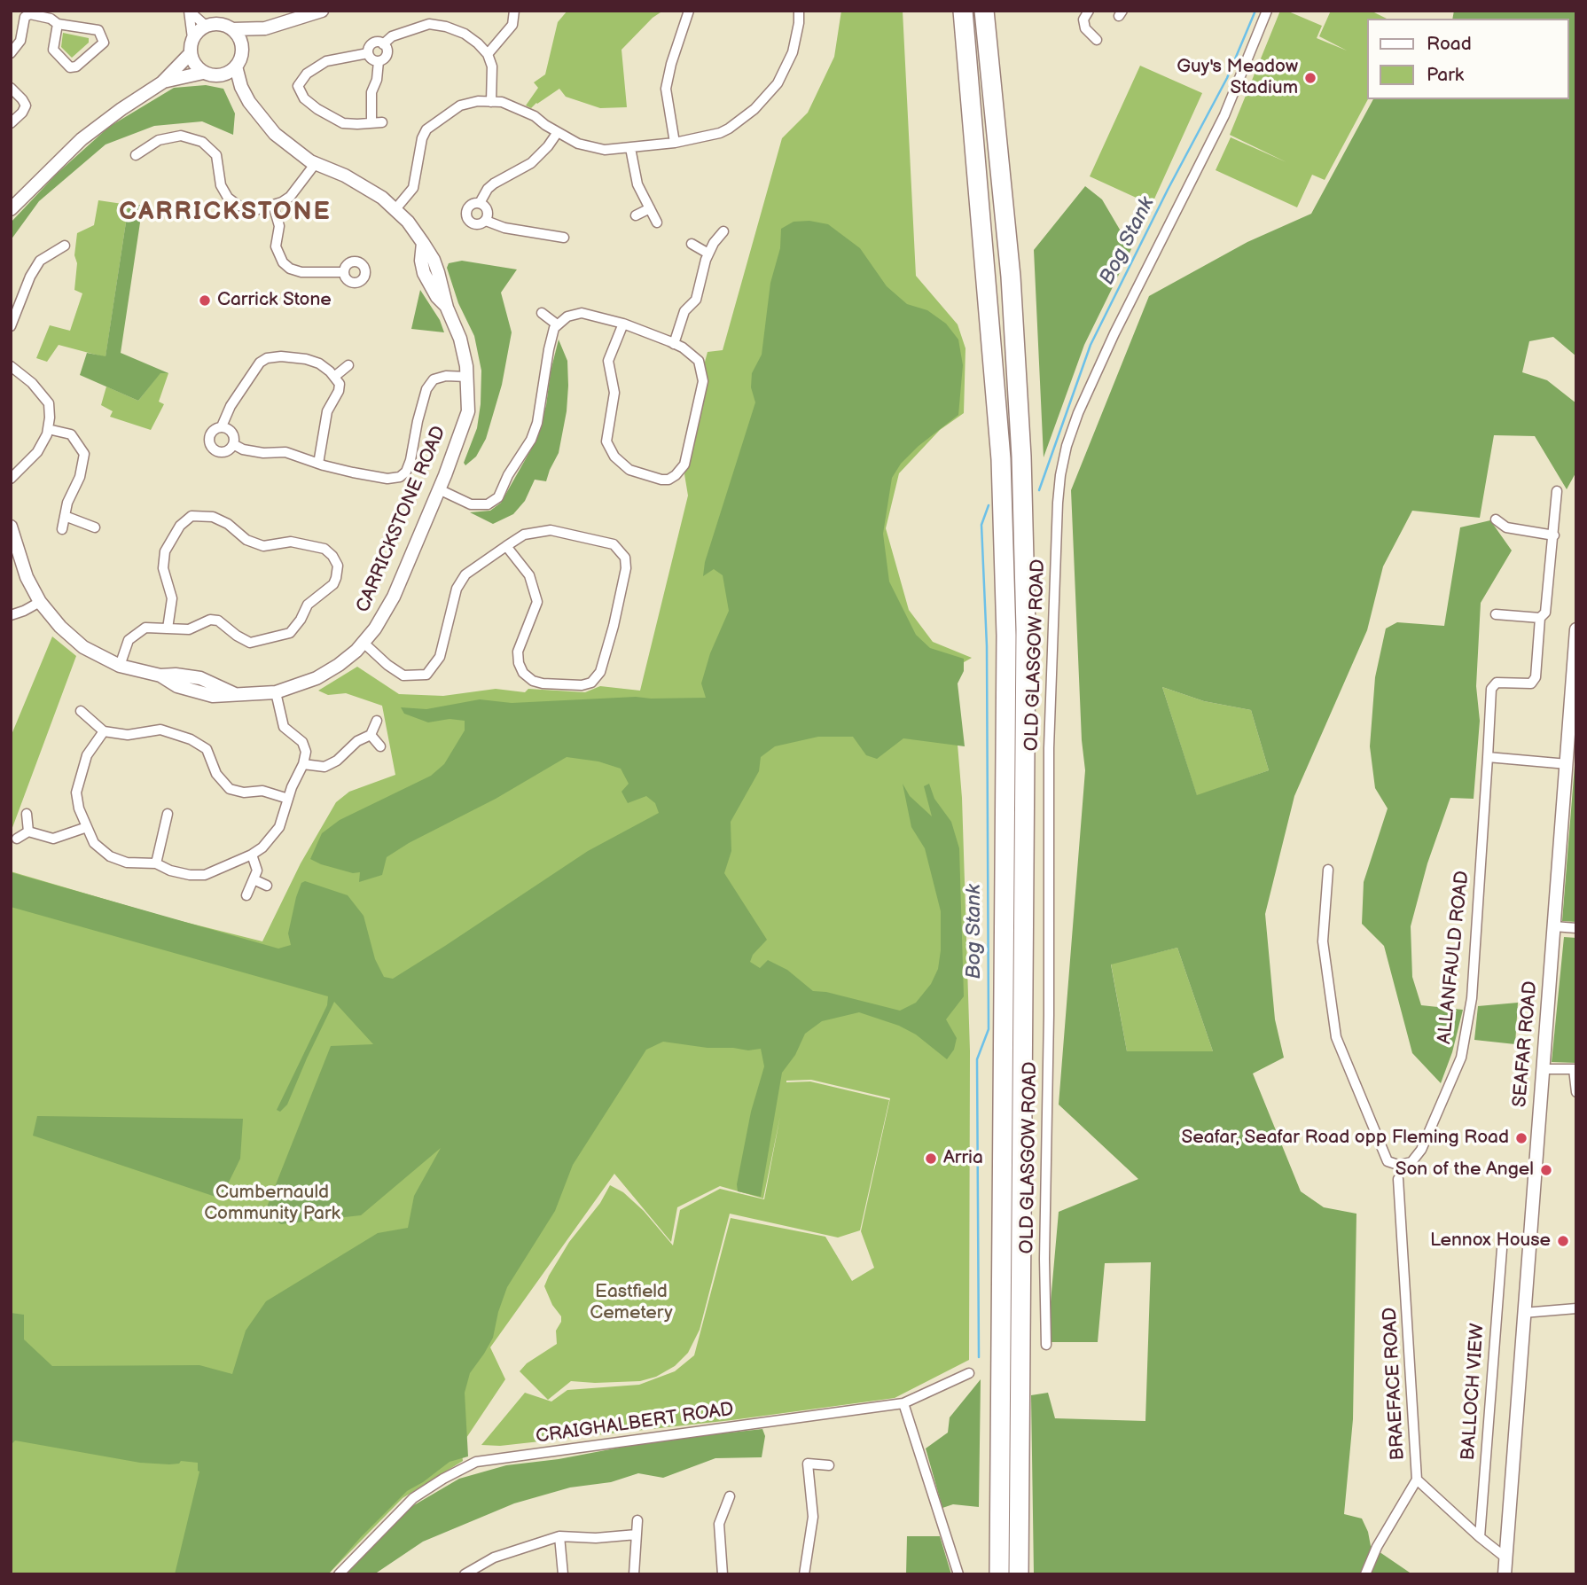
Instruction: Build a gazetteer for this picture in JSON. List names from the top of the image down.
{
  "streets": {
    "street": [
      "CARRICKSTONE ROAD",
      "OLD GLASGOW ROAD",
      "ALLANFAULD ROAD",
      "SEAFAR ROAD",
      "BRAEFACE ROAD",
      "BALLOCH VIEW",
      "CRAIGHALBERT ROAD"
    ]
  },
  "districts": ["CARRICKSTONE"],
  "water": ["Bog Stank"],
  "parks": ["Cumbernauld Community Park", "Eastfield Cemetery"],
  "places": [
    "Guy's Meadow Stadium",
    "Carrick Stone",
    "Seafar, Seafar Road opp Fleming Road",
    "Arria",
    "Son of the Angel",
    "Lennox House"
  ],
  "legend": ["Road", "Park"]
}
